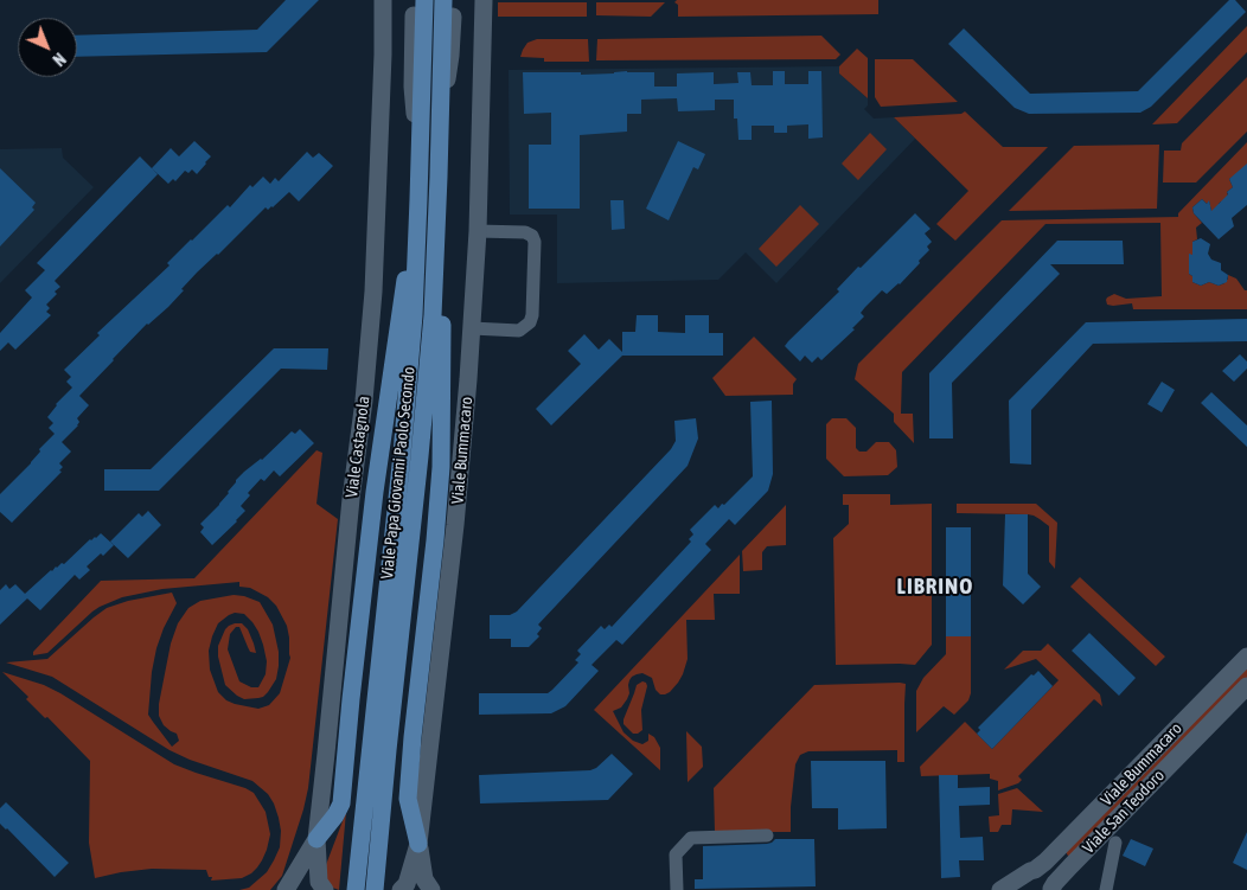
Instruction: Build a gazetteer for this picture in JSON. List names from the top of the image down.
{
  "streets": {
    "main road": [
      "Viale Castagnola",
      "Viale Bummacaro",
      "Viale Papa Giovanni Paolo Secondo",
      "Viale San Teodoro"
    ]
  },
  "districts": ["LIBRINO"],
  "north": "bottom right"
}
